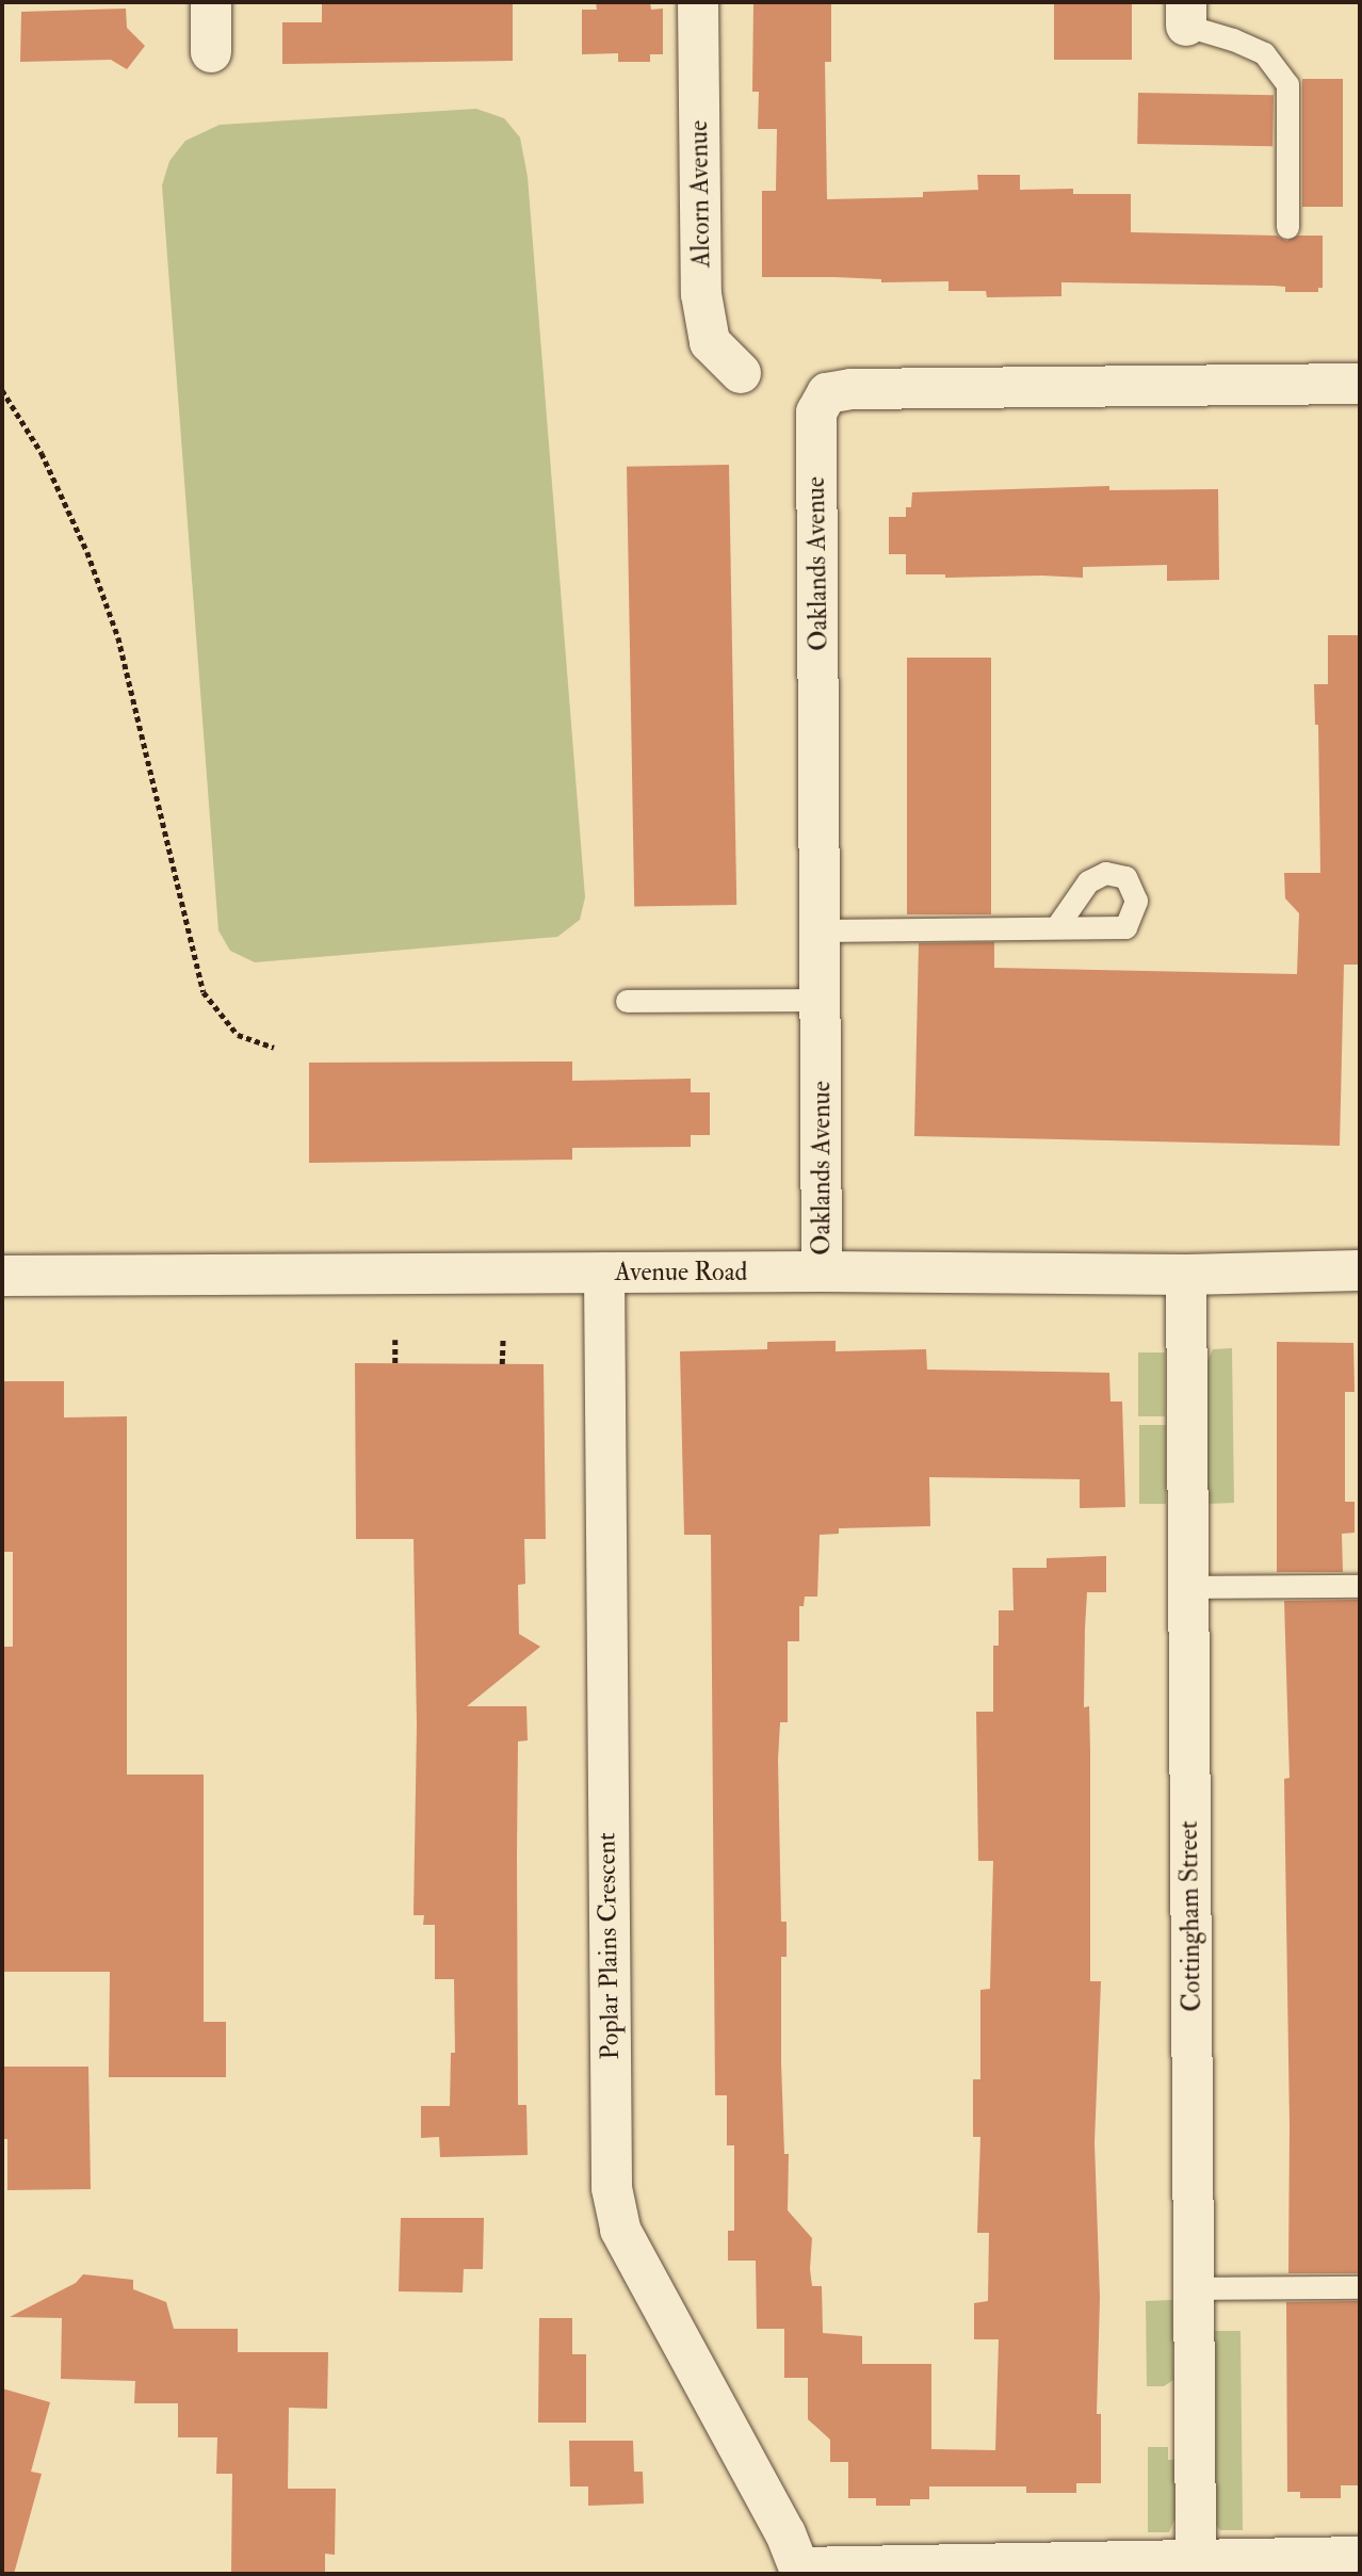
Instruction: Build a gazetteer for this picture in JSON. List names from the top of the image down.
{
  "streets": {
    "street": [
      "Alcorn Avenue",
      "Oaklands Avenue",
      "Avenue Road",
      "Cottingham Street",
      "Poplar Plains Crescent"
    ]
  },
  "crossings": [
    ["Oaklands Avenue", "Avenue Road"],
    ["Avenue Road", "Cottingham Street"],
    ["Avenue Road", "Poplar Plains Crescent"]
  ]
}
